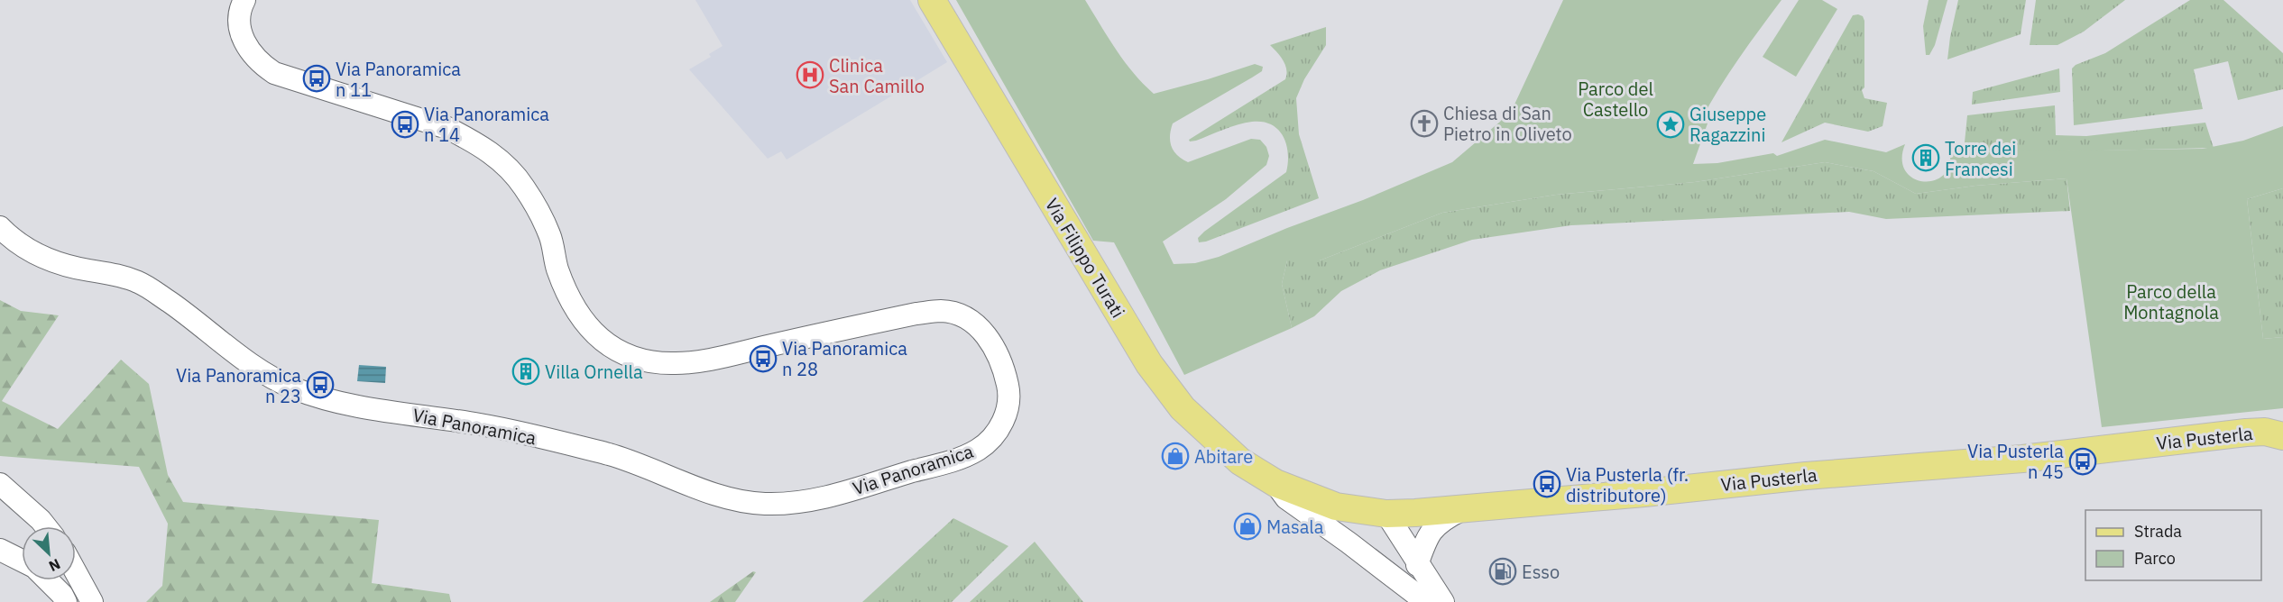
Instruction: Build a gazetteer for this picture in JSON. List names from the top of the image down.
{
  "streets": {
    "main road": ["Via Filippo Turati", "Via Pusterla"],
    "street": ["Via Panoramica"]
  },
  "crossings": [
    ["Via Filippo Turati", "Via Pusterla"]
  ],
  "parks": ["Parco del Castello", "Parco della Montagnola"],
  "places": {
    "hospital": ["Clinica San Camillo"],
    "bus stop": [
      "Via Panoramica n 11",
      "Via Panoramica n 14",
      "Via Panoramica n 28",
      "Via Panoramica n 23",
      "Via Pusterla n 45",
      "Via Pusterla (fr. distributore)"
    ],
    "church": ["Chiesa di San Pietro in Oliveto"],
    "place": ["Giuseppe Ragazzini"],
    "building": ["Torre dei Francesi", "Villa Ornella"],
    "shop": ["Abitare", "Masala"],
    "fuel station": ["Esso"]
  },
  "legend": ["Strada", "Parco"],
  "north": "bottom right"
}
